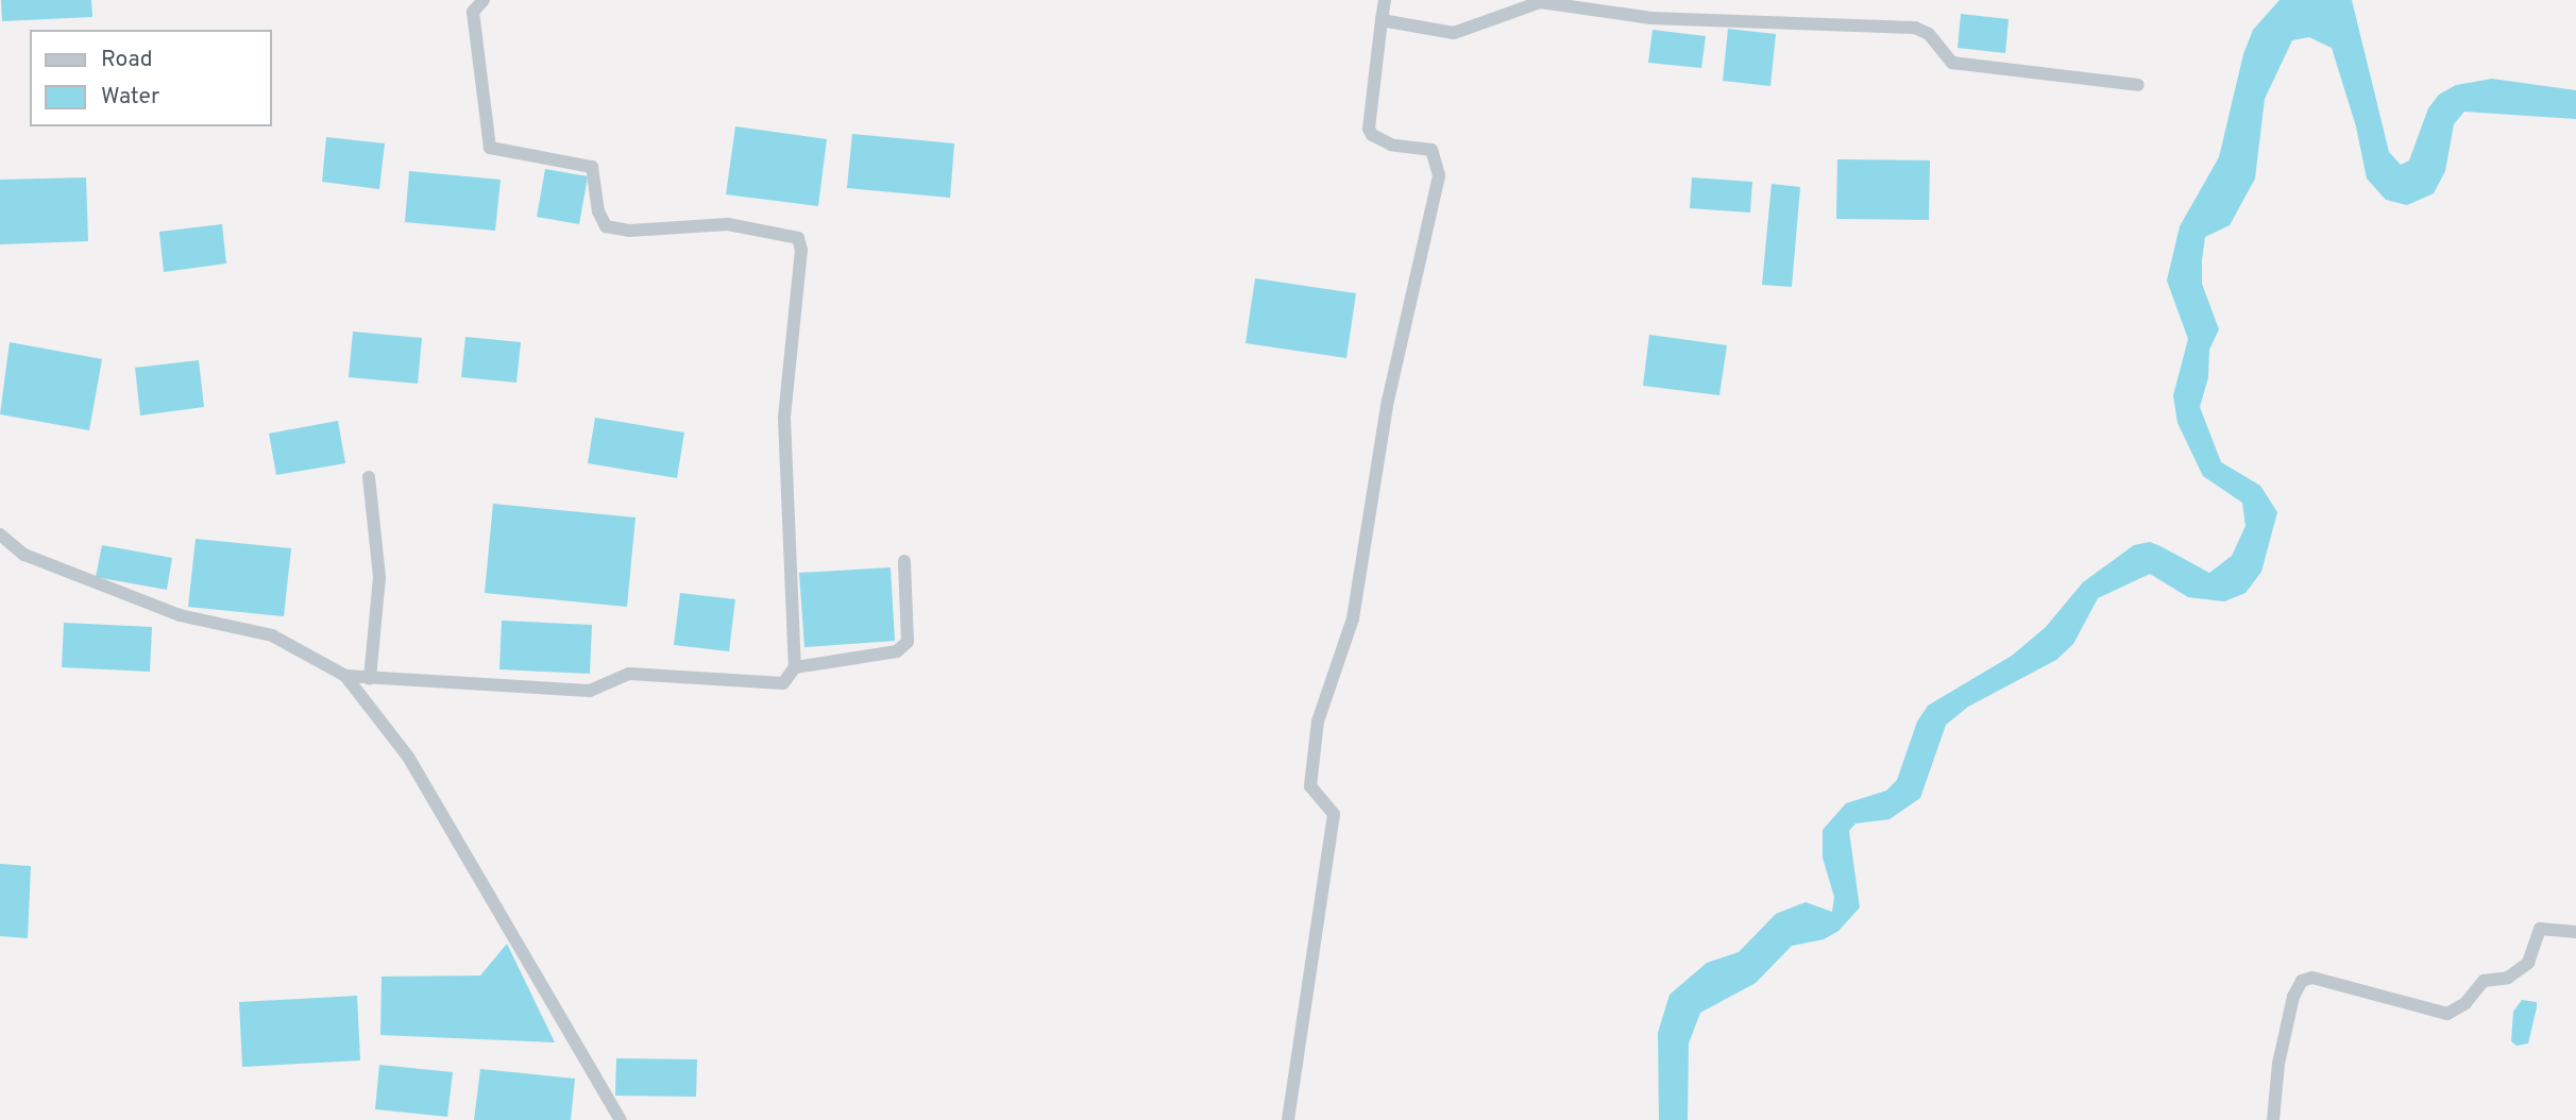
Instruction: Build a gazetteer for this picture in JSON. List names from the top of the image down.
{
  "legend": ["Road", "Water"]
}
